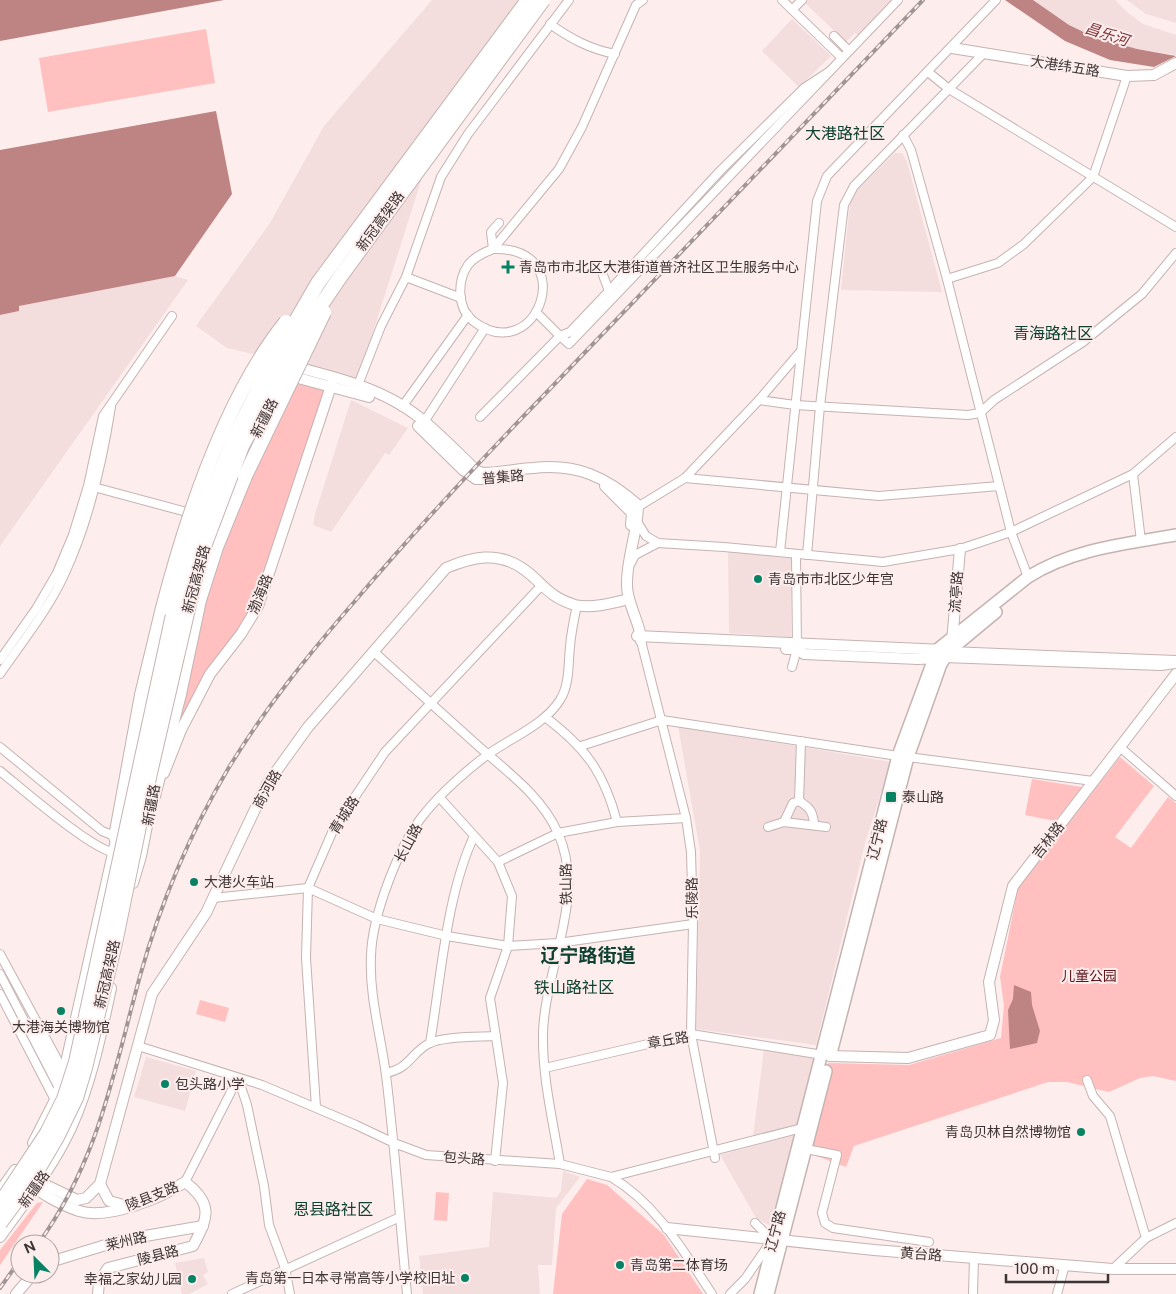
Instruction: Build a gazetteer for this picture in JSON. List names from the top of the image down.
{
  "streets": {
    "highway": ["新冠高架路"],
    "main road": ["辽宁路"],
    "street": [
      "大港纬五路",
      "新疆路",
      "普集路",
      "流亭路",
      "渤海路",
      "商河路",
      "青城路",
      "吉林路",
      "长山路",
      "铁山路",
      "乐陵路",
      "章丘路",
      "包头路",
      "陵县支路",
      "莱州路",
      "黄台路",
      "陵县路"
    ]
  },
  "crossings": [
    ["新疆路", "渤海路"],
    ["新疆路", "陵县支路"],
    ["普集路", "渤海路"],
    ["普集路", "乐陵路"],
    ["商河路", "青城路"],
    ["商河路", "长山路"],
    ["商河路", "铁山路"],
    ["商河路", "乐陵路"],
    ["商河路", "包头路"],
    ["青城路", "铁山路"],
    ["青城路", "包头路"],
    ["辽宁路", "章丘路"],
    ["辽宁路", "包头路"],
    ["辽宁路", "黄台路"],
    ["吉林路", "章丘路"],
    ["长山路", "铁山路"],
    ["长山路", "包头路"],
    ["铁山路", "章丘路"],
    ["铁山路", "包头路"],
    ["乐陵路", "章丘路"],
    ["乐陵路", "包头路"],
    ["包头路", "陵县支路"],
    ["陵县支路", "陵县路"],
    ["莱州路", "陵县路"]
  ],
  "districts": [
    "大港路社区",
    "青海路社区",
    "辽宁路街道",
    "铁山路社区",
    "恩县路社区"
  ],
  "water": ["昌乐河"],
  "parks": ["儿童公园"],
  "places": {
    "health": ["青岛市市北区大港街道普济社区卫生服务中心"],
    "other": [
      "青岛市市北区少年宫",
      "大港火车站",
      "大港海关博物馆",
      "包头路小学",
      "青岛贝林自然博物馆",
      "青岛第二体育场",
      "青岛第一日本寻常高等小学校旧址",
      "幸福之家幼儿园"
    ],
    "transit": ["泰山路"]
  },
  "scale_bar": "100 m",
  "north": "top left"
}
